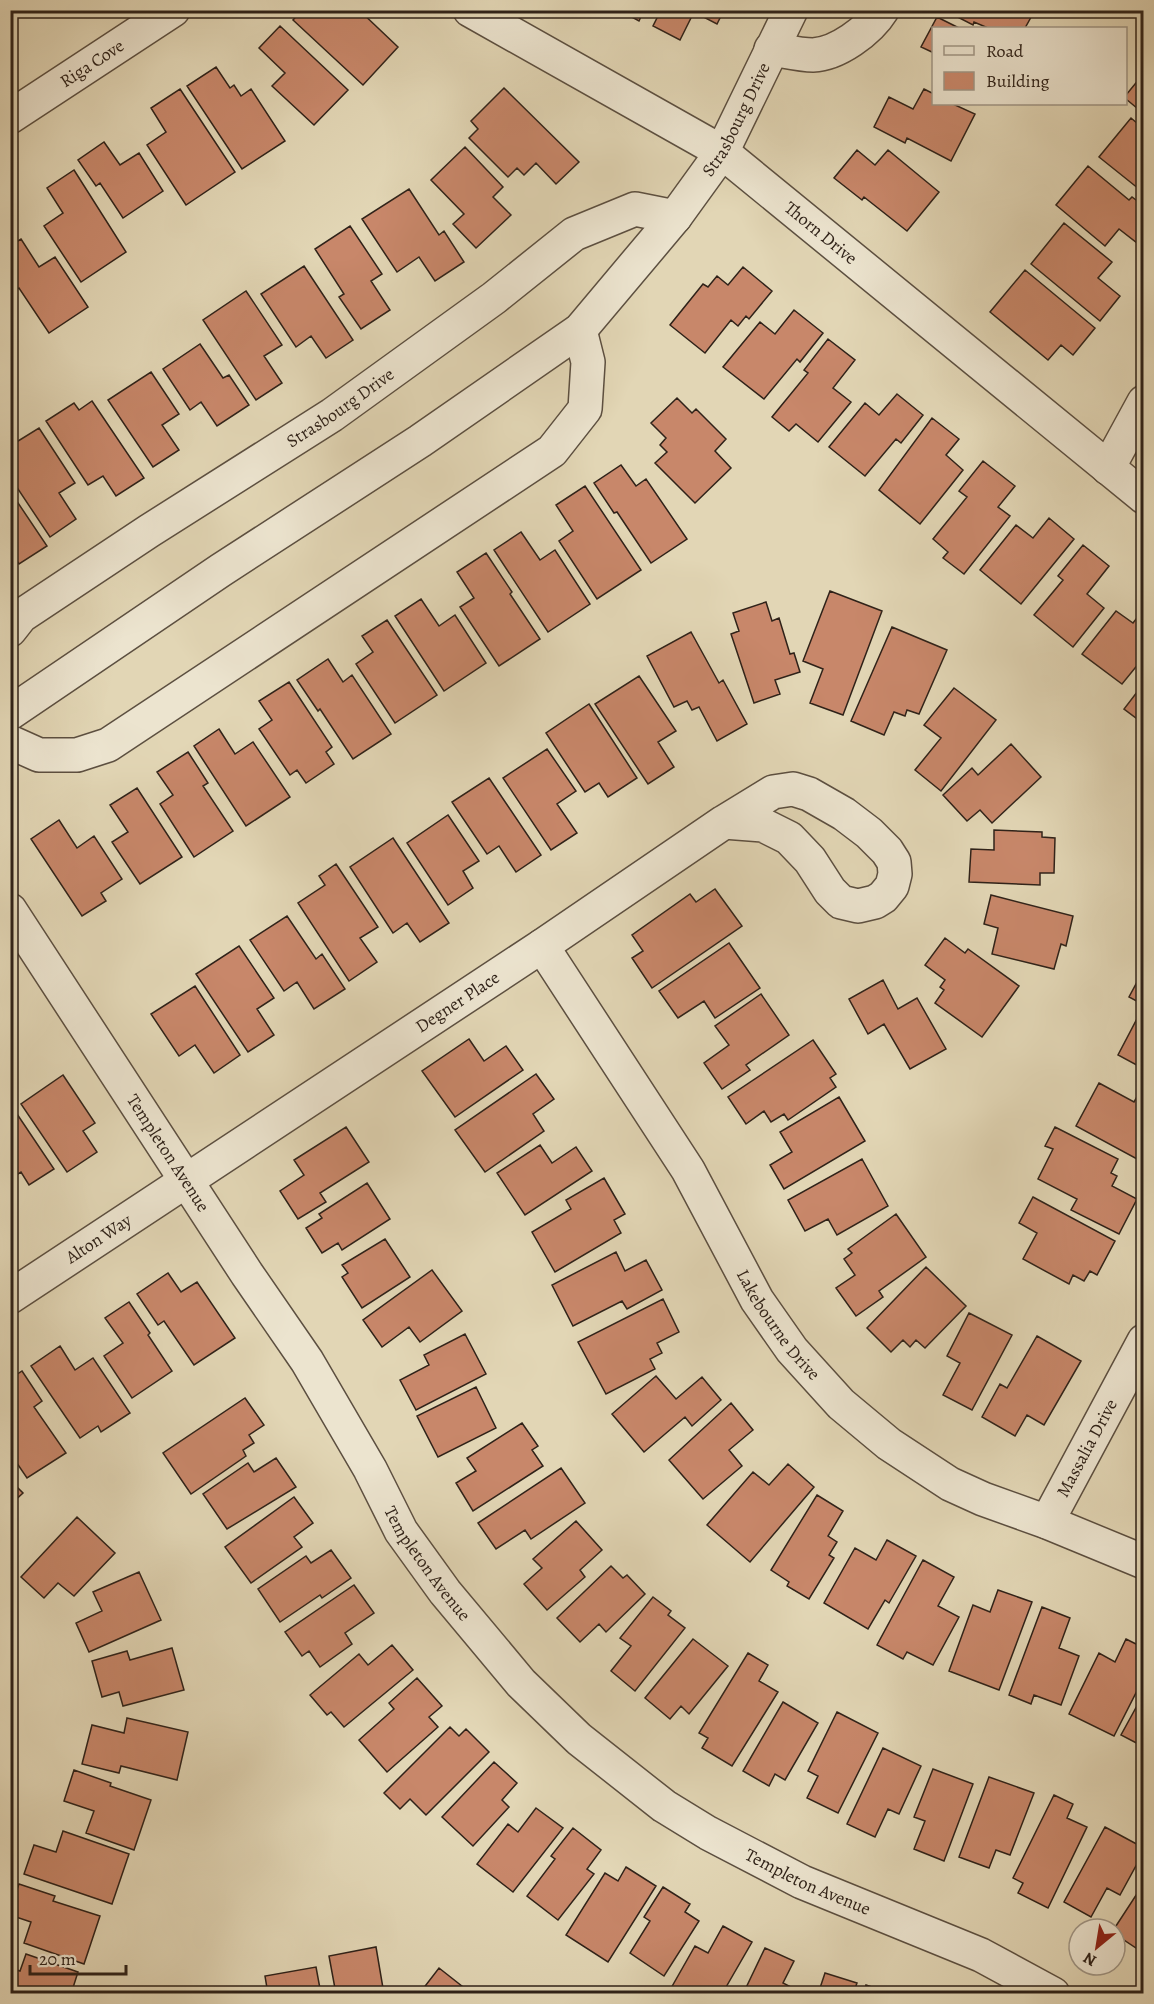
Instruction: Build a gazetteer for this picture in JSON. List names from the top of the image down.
{
  "streets": {
    "street": [
      "Riga Cove",
      "Strasbourg Drive",
      "Thorn Drive",
      "Degner Place",
      "Templeton Avenue",
      "Alton Way",
      "Lakebourne Drive",
      "Massalia Drive"
    ]
  },
  "crossings": [
    ["Strasbourg Drive", "Thorn Drive"],
    ["Degner Place", "Templeton Avenue"],
    ["Degner Place", "Alton Way"],
    ["Degner Place", "Lakebourne Drive"],
    ["Templeton Avenue", "Alton Way"],
    ["Lakebourne Drive", "Massalia Drive"]
  ],
  "legend": ["Road", "Building"],
  "scale_bar": "20 m",
  "north": "bottom left"
}
